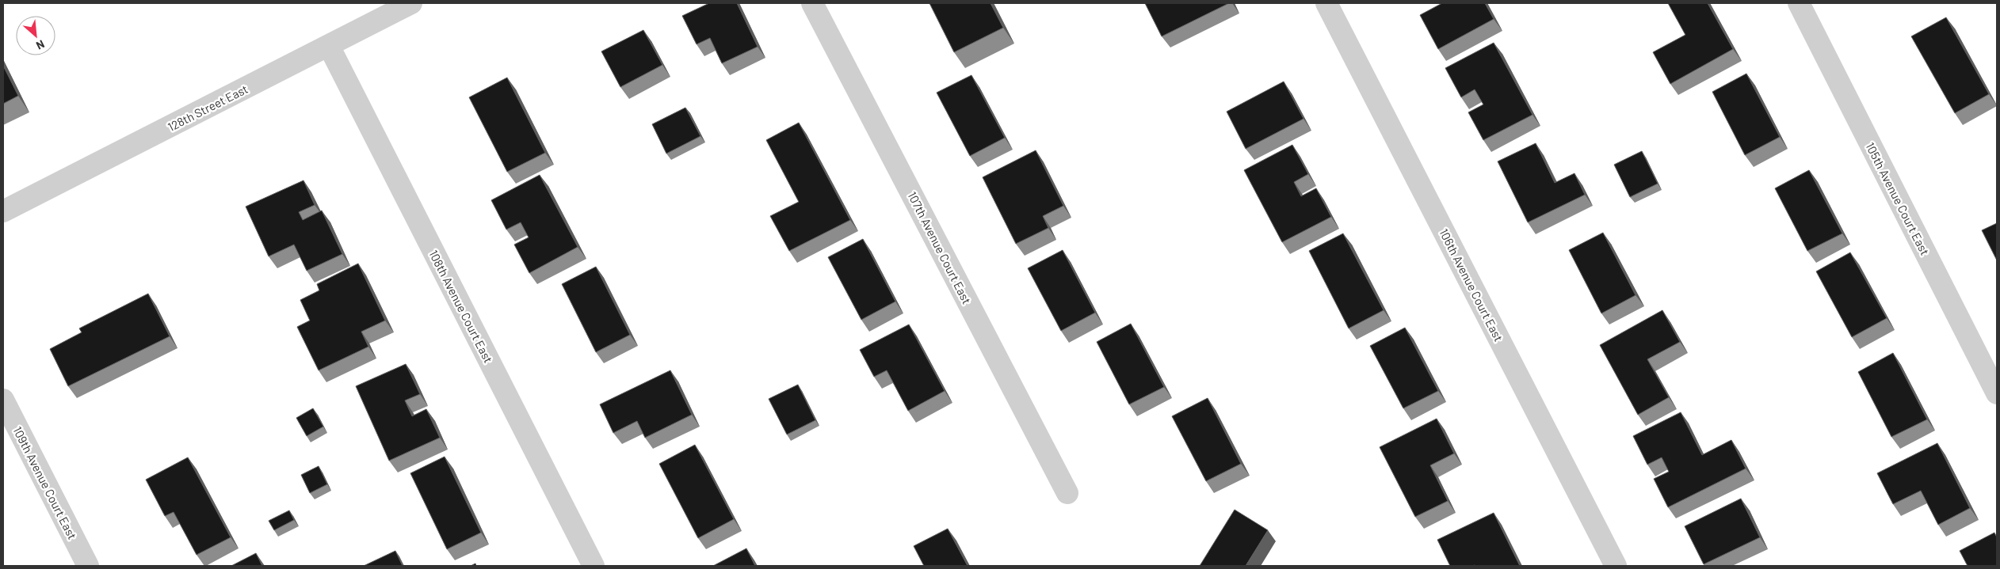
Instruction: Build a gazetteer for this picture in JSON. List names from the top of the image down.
{
  "streets": {
    "street": [
      "128th Street East",
      "105th Avenue Court East",
      "107th Avenue Court East",
      "106th Avenue Court East",
      "108th Avenue Court East",
      "109th Avenue Court East"
    ]
  },
  "crossings": [
    ["128th Street East", "108th Avenue Court East"]
  ],
  "north": "bottom right"
}
